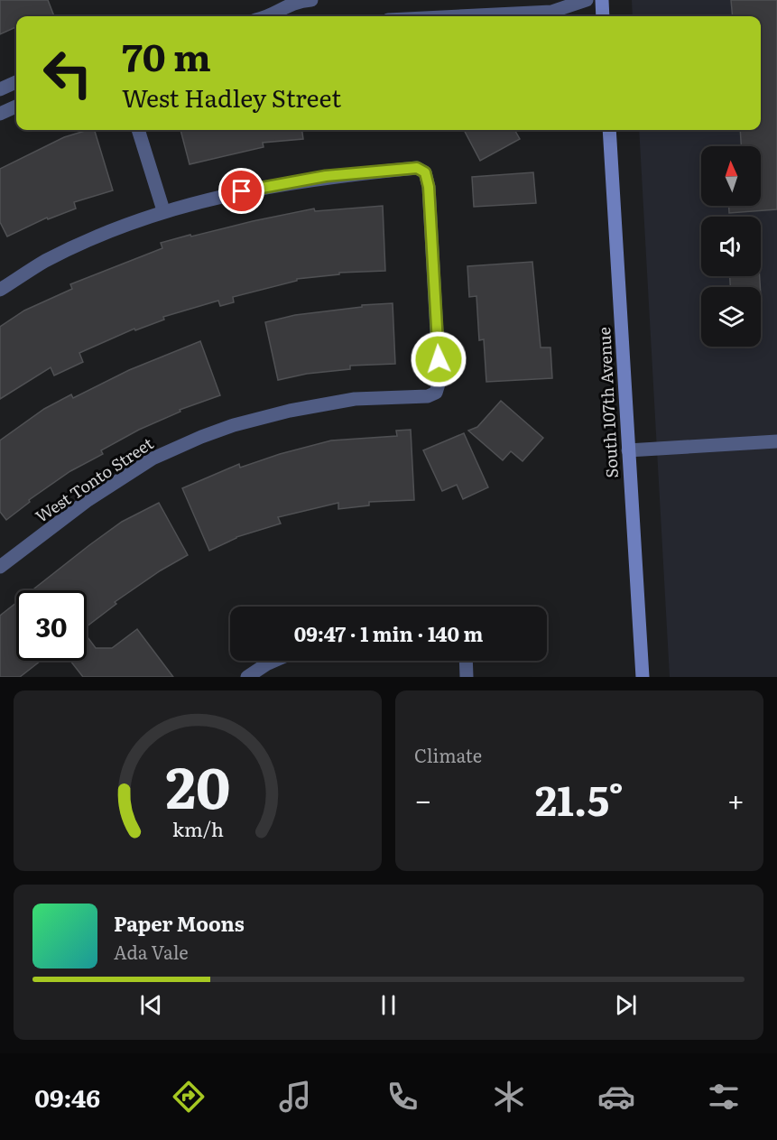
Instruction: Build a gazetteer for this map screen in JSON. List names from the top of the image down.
{
  "streets": {
    "main road": ["South 107th Avenue"],
    "street": ["West Tonto Street"]
  },
  "north": "top",
  "page": {
    "turn": ["70 m", "West Hadley Street"],
    "limit": "30",
    "trip": "09:47 · 1 min · 140 m",
    "tile": "Climate",
    "heat": ["−", "21.5°", "+"],
    "song": ["Paper Moons", "Ada Vale"],
    "tabs": "09:46",
    "gauge": ["20", "km/h"]
  }
}
